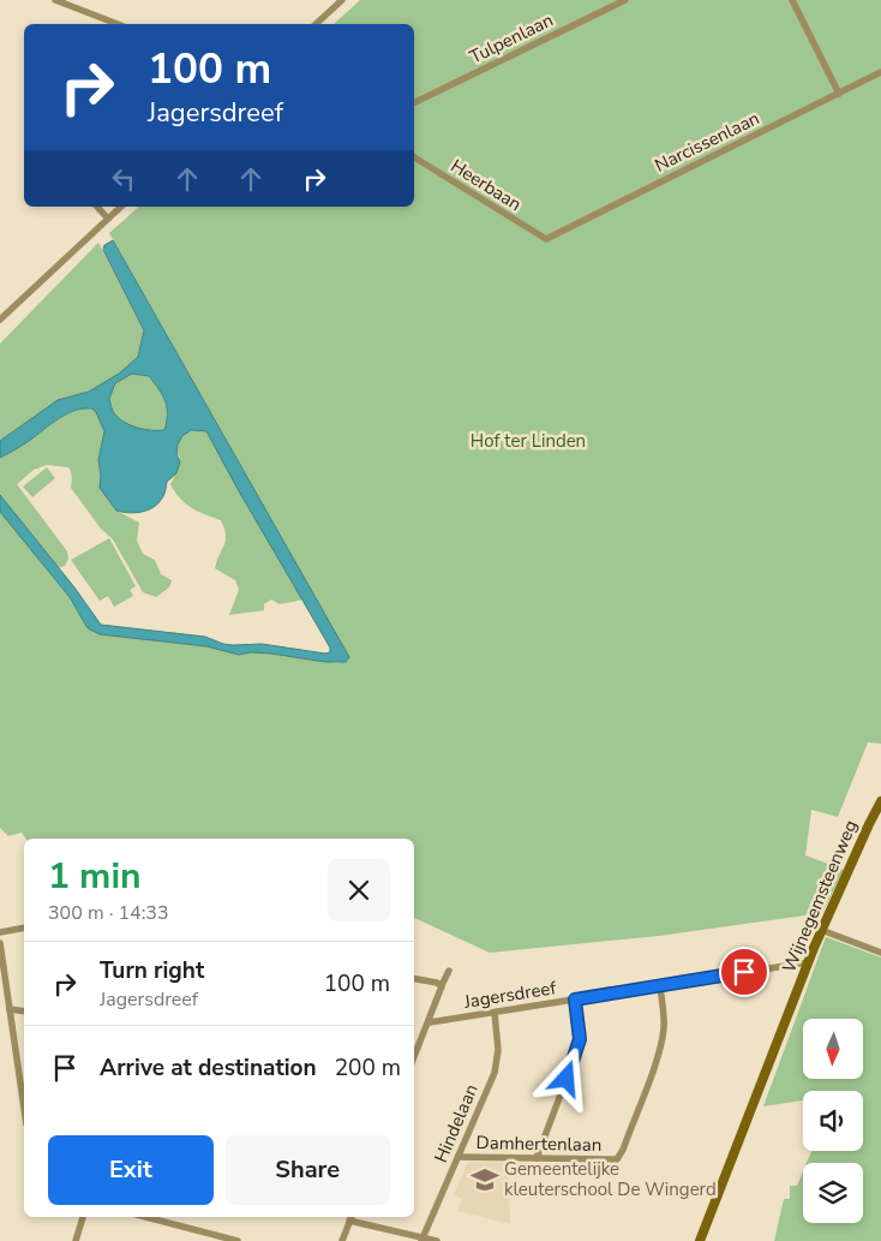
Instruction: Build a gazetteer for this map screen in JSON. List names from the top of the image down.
{
  "streets": {
    "street": [
      "Tulpenlaan",
      "Narcissenlaan",
      "Heerbaan",
      "Wijnegemsteenweg",
      "Jagersdreef",
      "Hindelaan",
      "Damhertenlaan"
    ]
  },
  "crossings": [
    ["Narcissenlaan", "Heerbaan"],
    ["Wijnegemsteenweg", "Jagersdreef"],
    ["Jagersdreef", "Hindelaan"],
    ["Jagersdreef", "Damhertenlaan"],
    ["Hindelaan", "Damhertenlaan"]
  ],
  "parks": ["Hof ter Linden"],
  "places": {
    "school or university": ["Gemeentelijke kleuterschool De Wingerd"]
  },
  "north": "bottom",
  "page": {
    "turn": ["100 m", "Jagersdreef"],
    "heading": ["1 min", "300 m · 14:33"],
    "list": [
      {
        "name": "Turn right",
        "note": "Jagersdreef",
        "value": "100 m"
      },
      {
        "name": "Arrive at destination",
        "value": "200 m"
      }
    ],
    "buttons": ["Exit", "Share"]
  }
}
